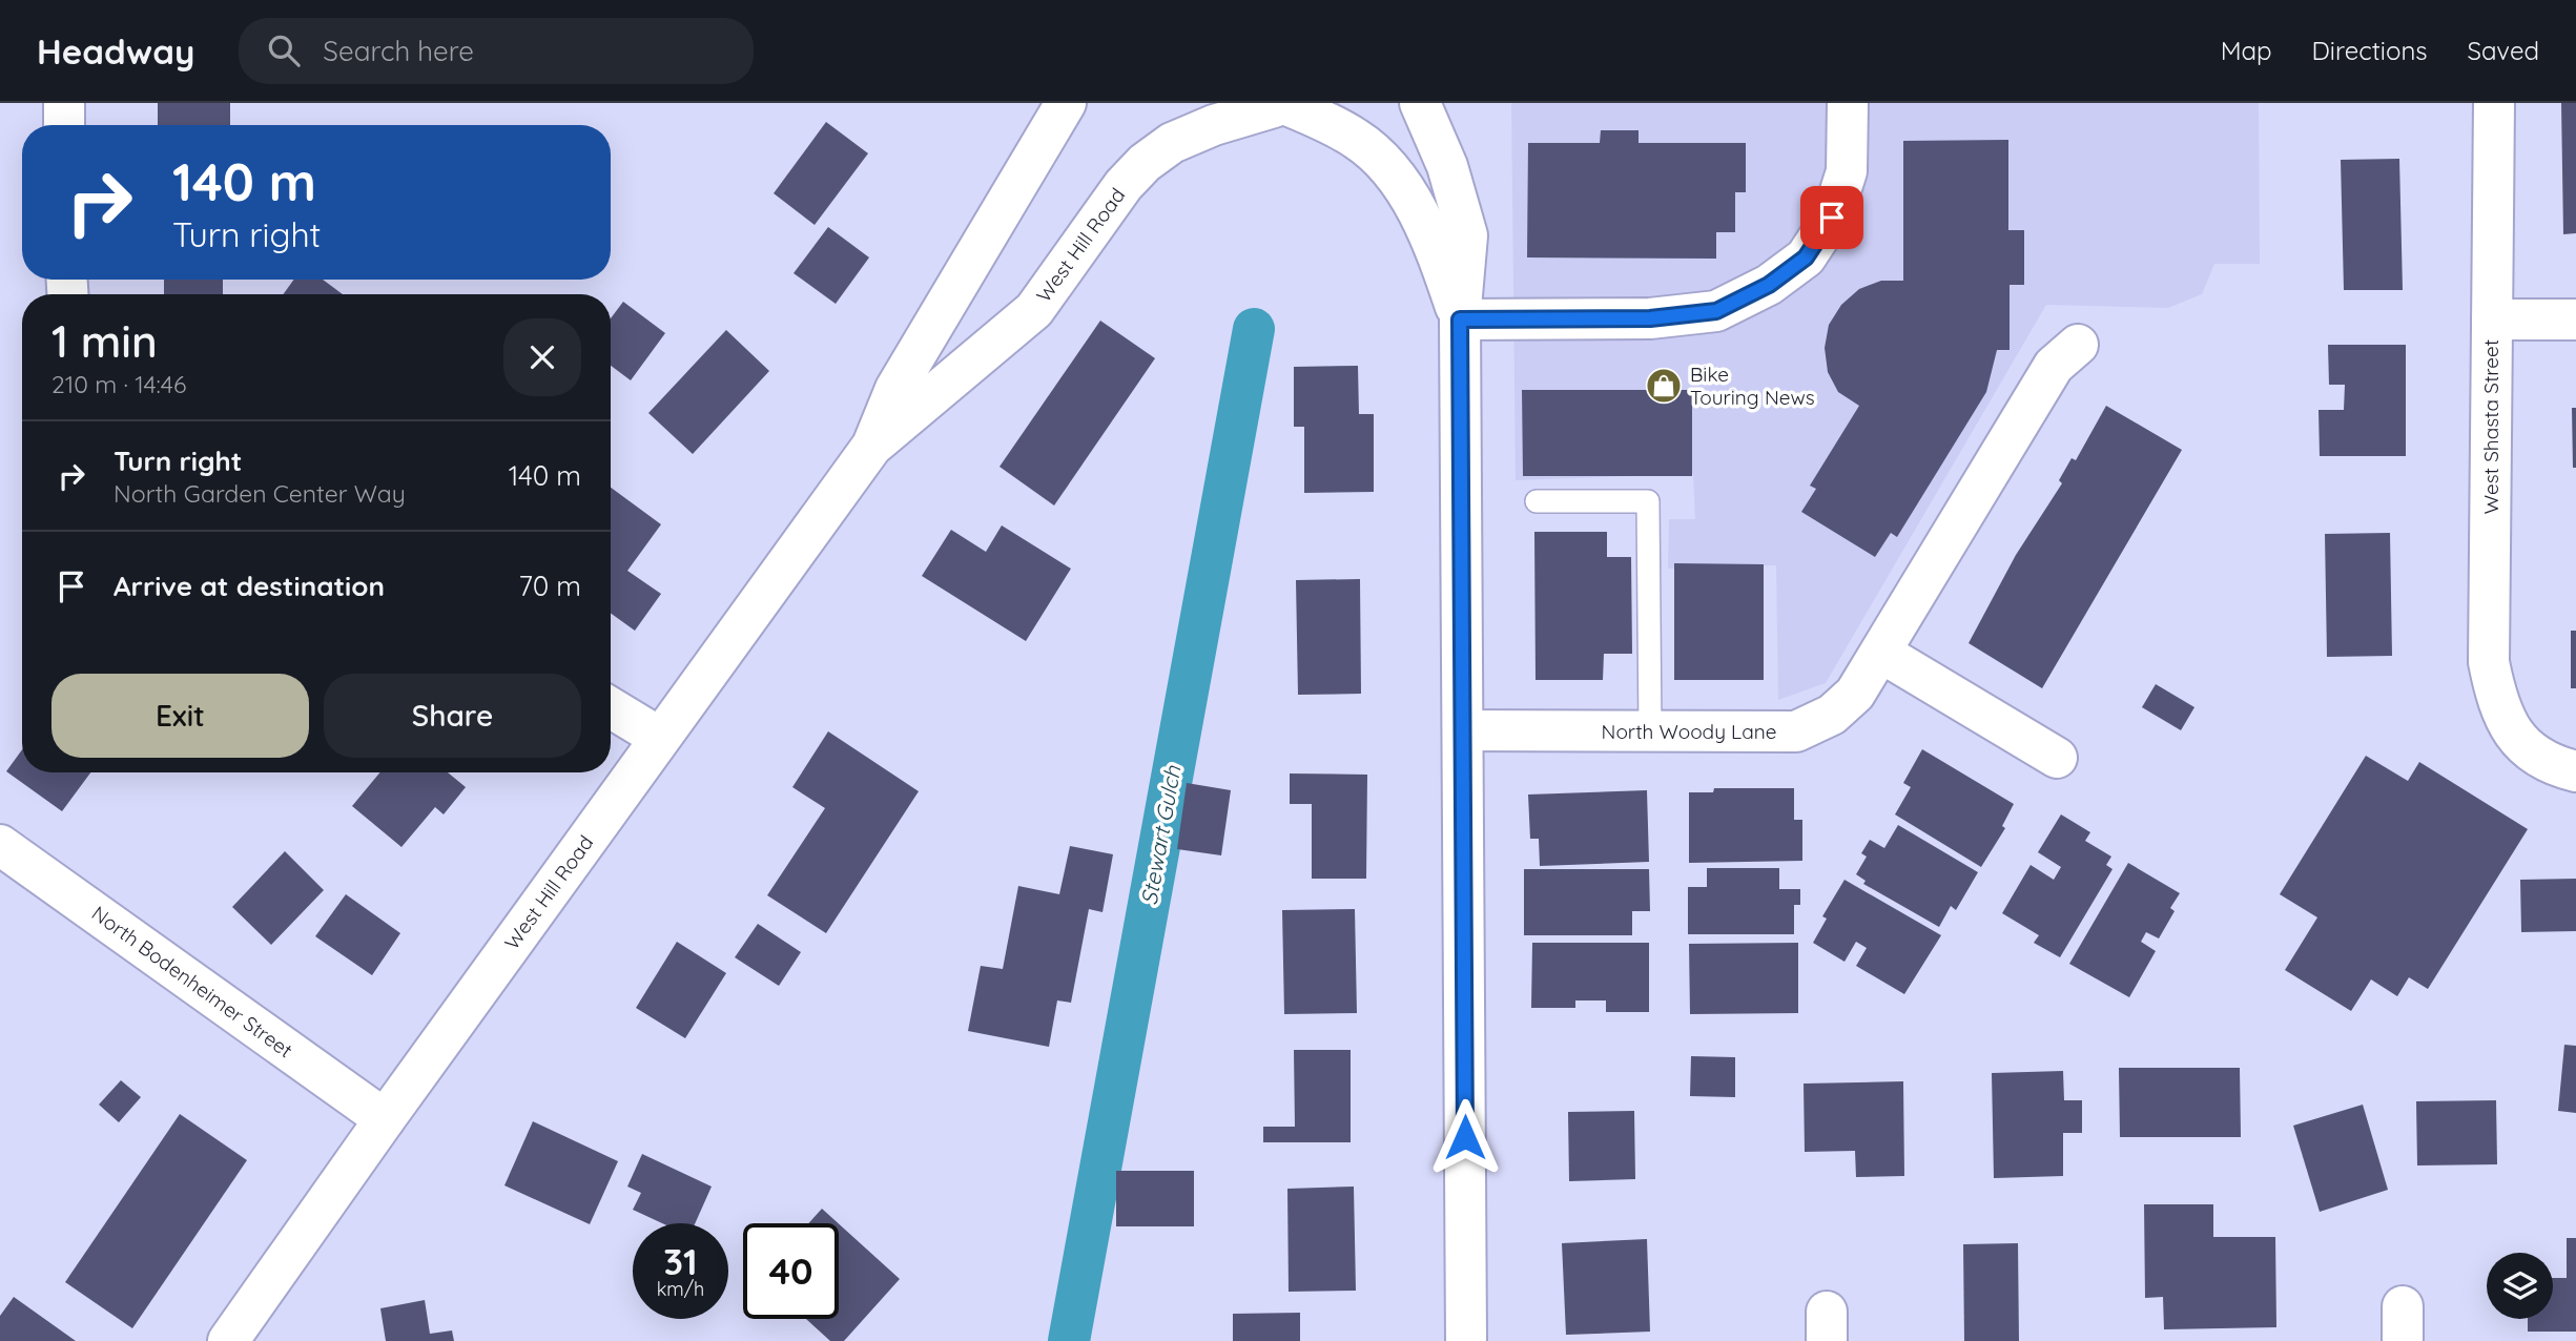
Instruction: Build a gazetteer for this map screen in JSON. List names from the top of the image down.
{
  "streets": {
    "street": [
      "West Hill Road",
      "West Shasta Street",
      "North Woody Lane",
      "North Bodenheimer Street"
    ]
  },
  "crossings": [
    ["West Hill Road", "North Bodenheimer Street"]
  ],
  "water": ["Stewart Gulch"],
  "places": {
    "shop": ["Bike Touring News"]
  },
  "page": {
    "header": "Headway",
    "search": "Search here",
    "nav": ["Map", "Directions", "Saved"],
    "turn": ["140 m", "Turn right"],
    "heading": ["1 min", "210 m · 14:46"],
    "list": [
      {
        "name": "Turn right",
        "note": "North Garden Center Way",
        "value": "140 m"
      },
      {
        "name": "Arrive at destination",
        "value": "70 m"
      }
    ],
    "buttons": ["Exit", "Share"],
    "speed": "31 km/h",
    "limit": "40"
  }
}
